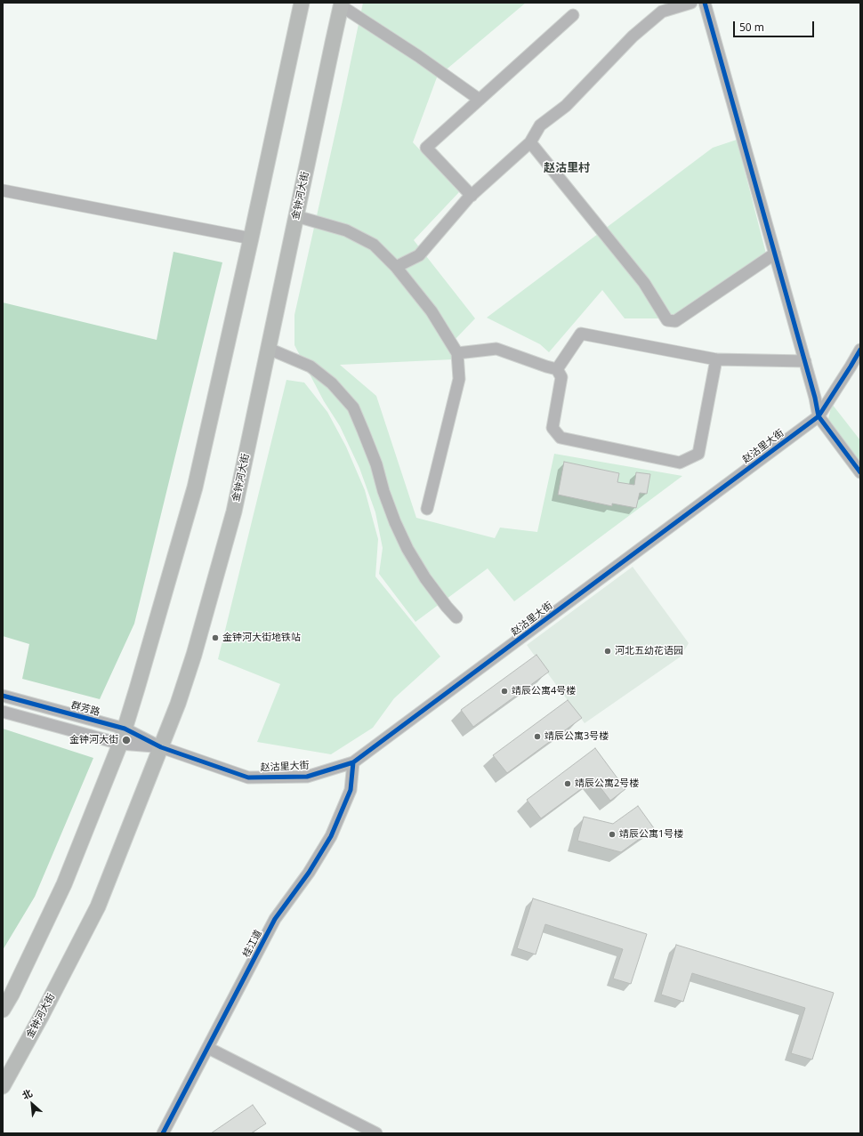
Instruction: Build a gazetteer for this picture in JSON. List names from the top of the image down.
{
  "streets": {
    "main road": ["金钟河大街"],
    "street": ["赵沽里大街", "群芳路", "桂江道"]
  },
  "crossings": [
    ["金钟河大街", "赵沽里大街"],
    ["金钟河大街", "群芳路"],
    ["赵沽里大街", "群芳路"],
    ["赵沽里大街", "桂江道"]
  ],
  "districts": ["赵沽里村"],
  "places": [
    "金钟河大街地铁站",
    "河北五幼花语园",
    "靖辰公寓4号楼",
    "靖辰公寓3号楼",
    "金钟河大街",
    "靖辰公寓2号楼",
    "靖辰公寓1号楼"
  ],
  "scale_bar": "50 m",
  "north": "top left"
}
